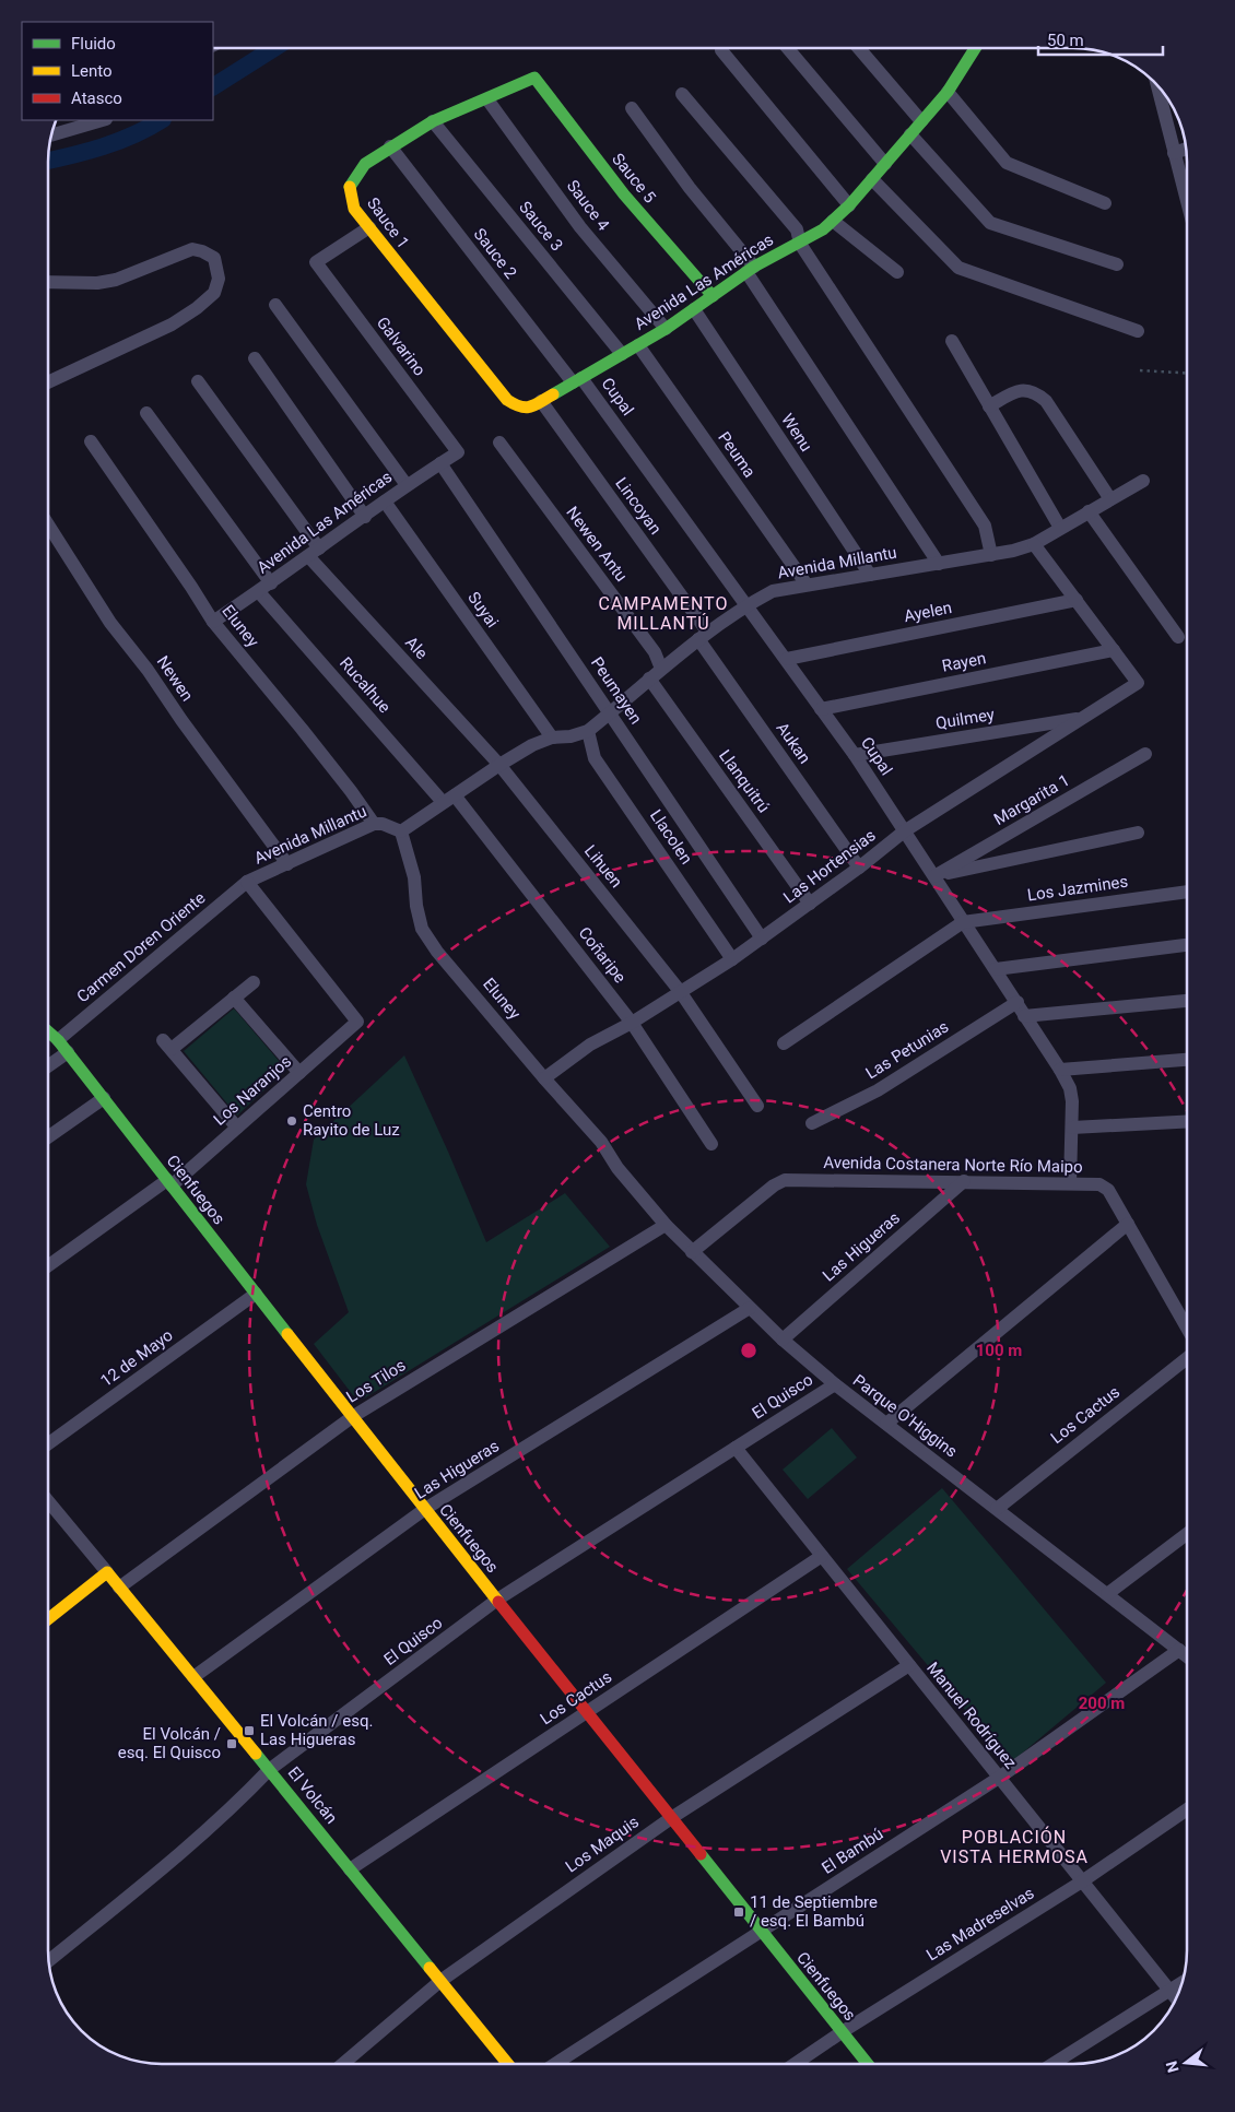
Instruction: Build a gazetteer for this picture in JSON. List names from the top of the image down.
{
  "streets": {
    "street": [
      "Sauce 5",
      "Sauce 4",
      "Sauce 1",
      "Sauce 3",
      "Sauce 2",
      "Avenida Las Américas",
      "Galvarino",
      "Cupal",
      "Wenu",
      "Peuma",
      "Lincoyan",
      "Newen Antu",
      "Avenida Millantu",
      "Suyai",
      "Ayelen",
      "Eluney",
      "Ale",
      "Rayen",
      "Newen",
      "Rucalhue",
      "Peumayen",
      "Quilmey",
      "Aukan",
      "Llanquitrú",
      "Margarita 1",
      "Llacolen",
      "Lihuen",
      "Las Hortensias",
      "Los Jazmines",
      "Carmen Doren Oriente",
      "Coñaripe",
      "Las Petunias",
      "Los Naranjos",
      "Avenida Costanera Norte Río Maipo",
      "Cienfuegos",
      "Las Higueras",
      "12 de Mayo",
      "Los Tilos",
      "El Quisco",
      "Los Cactus",
      "Parque O'Higgins",
      "Manuel Rodríguez",
      "El Volcán",
      "Los Maquis",
      "El Bambú",
      "Las Madreselvas"
    ]
  },
  "crossings": [
    ["Sauce 5", "Sauce 1"],
    ["Sauce 5", "Avenida Las Américas"],
    ["Sauce 4", "Sauce 1"],
    ["Sauce 4", "Avenida Las Américas"],
    ["Sauce 1", "Sauce 3"],
    ["Sauce 1", "Sauce 2"],
    ["Sauce 1", "Avenida Las Américas"],
    ["Sauce 1", "Galvarino"],
    ["Sauce 1", "Lincoyan"],
    ["Sauce 3", "Avenida Las Américas"],
    ["Sauce 2", "Avenida Las Américas"],
    ["Sauce 2", "Cupal"],
    ["Avenida Las Américas", "Galvarino"],
    ["Avenida Las Américas", "Cupal"],
    ["Avenida Las Américas", "Wenu"],
    ["Avenida Las Américas", "Peuma"],
    ["Avenida Las Américas", "Lincoyan"],
    ["Avenida Las Américas", "Suyai"],
    ["Avenida Las Américas", "Eluney"],
    ["Avenida Las Américas", "Ale"],
    ["Avenida Las Américas", "Rucalhue"],
    ["Avenida Las Américas", "Peumayen"],
    ["Cupal", "Avenida Millantu"],
    ["Cupal", "Ayelen"],
    ["Cupal", "Rayen"],
    ["Cupal", "Quilmey"],
    ["Cupal", "Margarita 1"],
    ["Cupal", "Las Hortensias"],
    ["Cupal", "Los Jazmines"],
    ["Cupal", "Las Petunias"],
    ["Cupal", "Avenida Costanera Norte Río Maipo"],
    ["Wenu", "Avenida Millantu"],
    ["Peuma", "Avenida Millantu"],
    ["Lincoyan", "Avenida Millantu"],
    ["Lincoyan", "Aukan"],
    ["Newen Antu", "Avenida Millantu"],
    ["Avenida Millantu", "Suyai"],
    ["Avenida Millantu", "Eluney"],
    ["Avenida Millantu", "Ale"],
    ["Avenida Millantu", "Newen"],
    ["Avenida Millantu", "Rucalhue"],
    ["Avenida Millantu", "Peumayen"],
    ["Avenida Millantu", "Aukan"],
    ["Avenida Millantu", "Llanquitrú"],
    ["Avenida Millantu", "Llacolen"],
    ["Avenida Millantu", "Lihuen"],
    ["Avenida Millantu", "Carmen Doren Oriente"],
    ["Avenida Millantu", "Coñaripe"],
    ["Avenida Millantu", "Los Naranjos"],
    ["Eluney", "Las Hortensias"],
    ["Eluney", "Parque O'Higgins"],
    ["Ale", "Lihuen"],
    ["Rayen", "Las Hortensias"],
    ["Rucalhue", "Coñaripe"],
    ["Peumayen", "Las Hortensias"],
    ["Quilmey", "Las Hortensias"],
    ["Aukan", "Las Hortensias"],
    ["Llanquitrú", "Las Hortensias"],
    ["Llacolen", "Las Hortensias"],
    ["Lihuen", "Las Hortensias"],
    ["Las Hortensias", "Coñaripe"],
    ["Carmen Doren Oriente", "Los Naranjos"],
    ["Carmen Doren Oriente", "Cienfuegos"],
    ["Los Naranjos", "Cienfuegos"],
    ["Avenida Costanera Norte Río Maipo", "Las Higueras"],
    ["Avenida Costanera Norte Río Maipo", "Parque O'Higgins"],
    ["Cienfuegos", "Las Higueras"],
    ["Cienfuegos", "12 de Mayo"],
    ["Cienfuegos", "Los Tilos"],
    ["Cienfuegos", "El Quisco"],
    ["Cienfuegos", "Los Cactus"],
    ["Cienfuegos", "Los Maquis"],
    ["Cienfuegos", "El Bambú"],
    ["Cienfuegos", "Las Madreselvas"],
    ["Las Higueras", "Parque O'Higgins"],
    ["Las Higueras", "El Volcán"],
    ["Los Tilos", "Parque O'Higgins"],
    ["Los Tilos", "El Volcán"],
    ["El Quisco", "Parque O'Higgins"],
    ["El Quisco", "Manuel Rodríguez"],
    ["El Quisco", "El Volcán"],
    ["Los Cactus", "Parque O'Higgins"],
    ["Los Cactus", "Manuel Rodríguez"],
    ["Los Cactus", "El Volcán"],
    ["Parque O'Higgins", "El Bambú"],
    ["Manuel Rodríguez", "Los Maquis"],
    ["Manuel Rodríguez", "El Bambú"],
    ["Manuel Rodríguez", "Las Madreselvas"],
    ["El Volcán", "Los Maquis"]
  ],
  "districts": ["CAMPAMENTO MILLANTÚ", "POBLACIÓN VISTA HERMOSA"],
  "places": {
    "other": ["Centro Rayito de Luz"],
    "transit": ["El Volcán / esq. Las Higueras", "El Volcán / esq. El Quisco", "11 de Septiembre / esq. El Bambú"]
  },
  "legend": ["Fluido", "Lento", "Atasco"],
  "scale_bar": "50 m",
  "north": "left",
  "rings": ["100 m", "200 m"]
}
